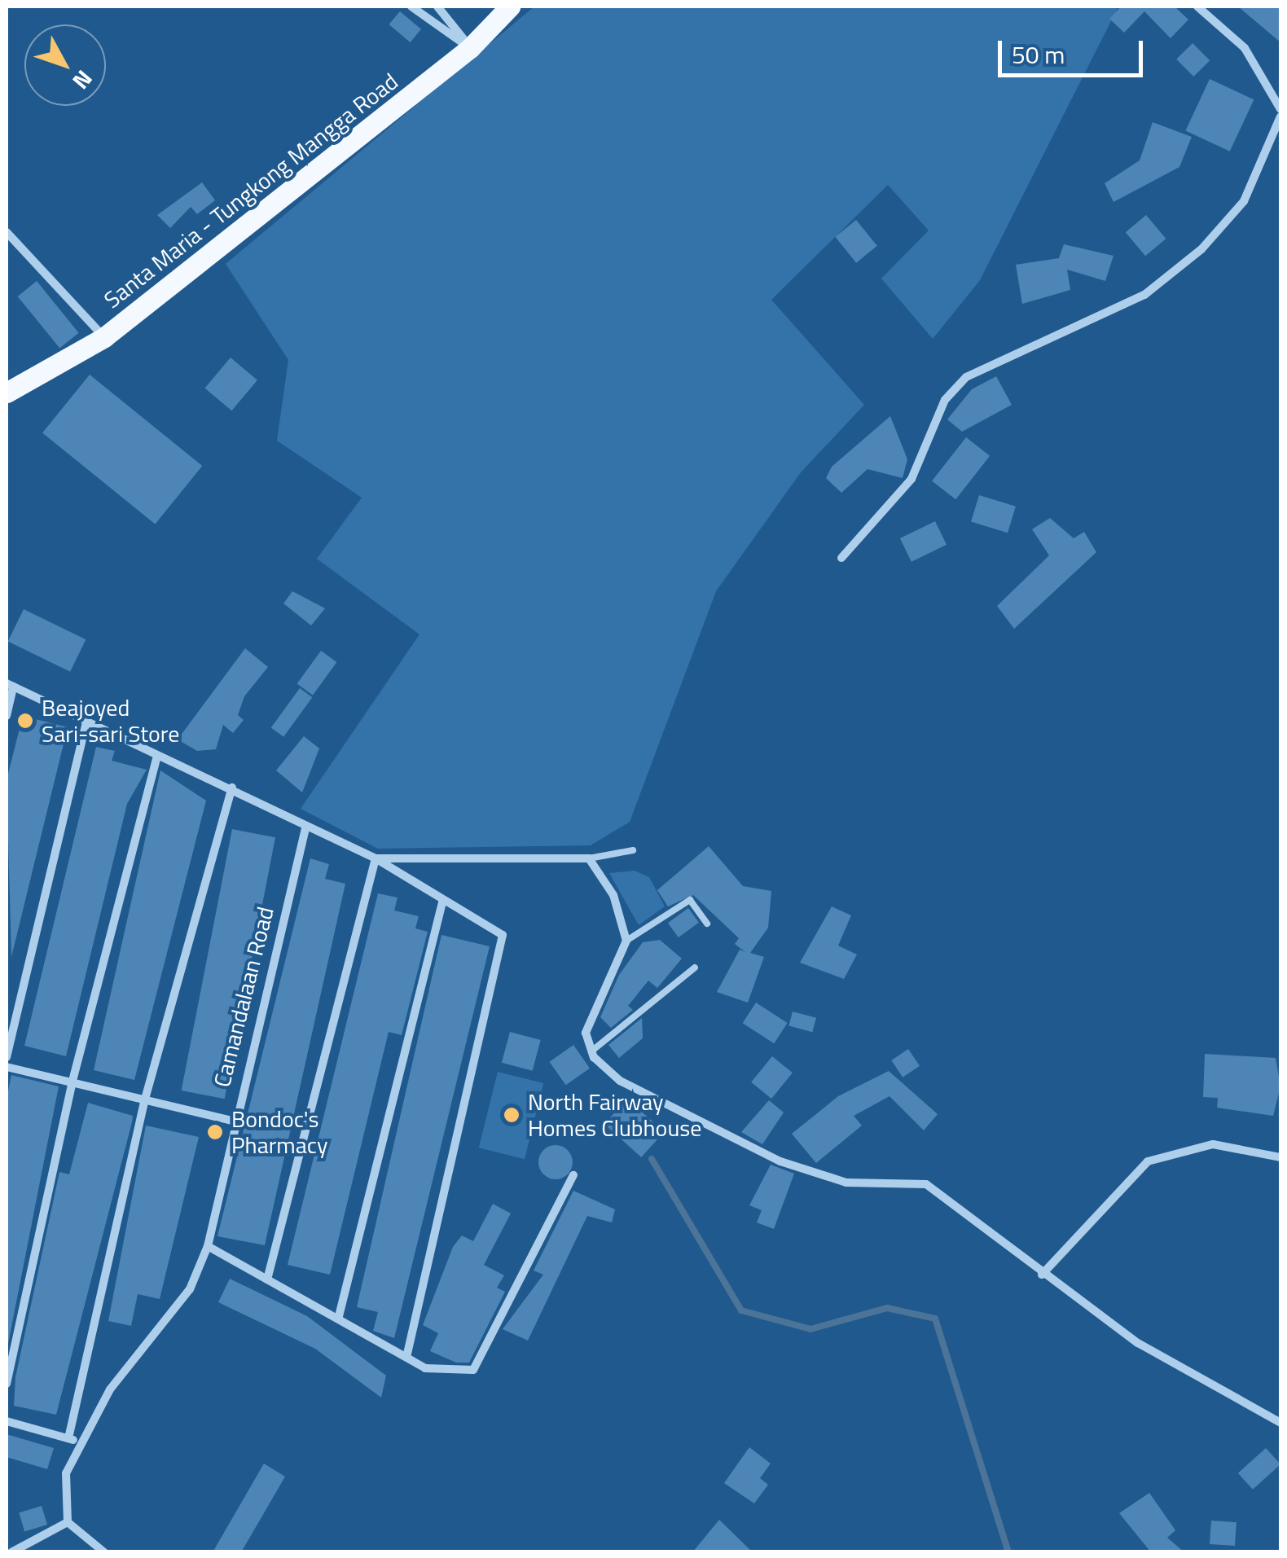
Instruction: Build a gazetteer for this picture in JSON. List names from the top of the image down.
{
  "streets": {
    "main road": ["Santa Maria - Tungkong Mangga Road"],
    "street": ["Camandalaan Road"]
  },
  "places": ["Beajoyed Sari-sari Store", "North Fairway Homes Clubhouse", "Bondoc's Pharmacy"],
  "scale_bar": "50 m",
  "north": "bottom right"
}
